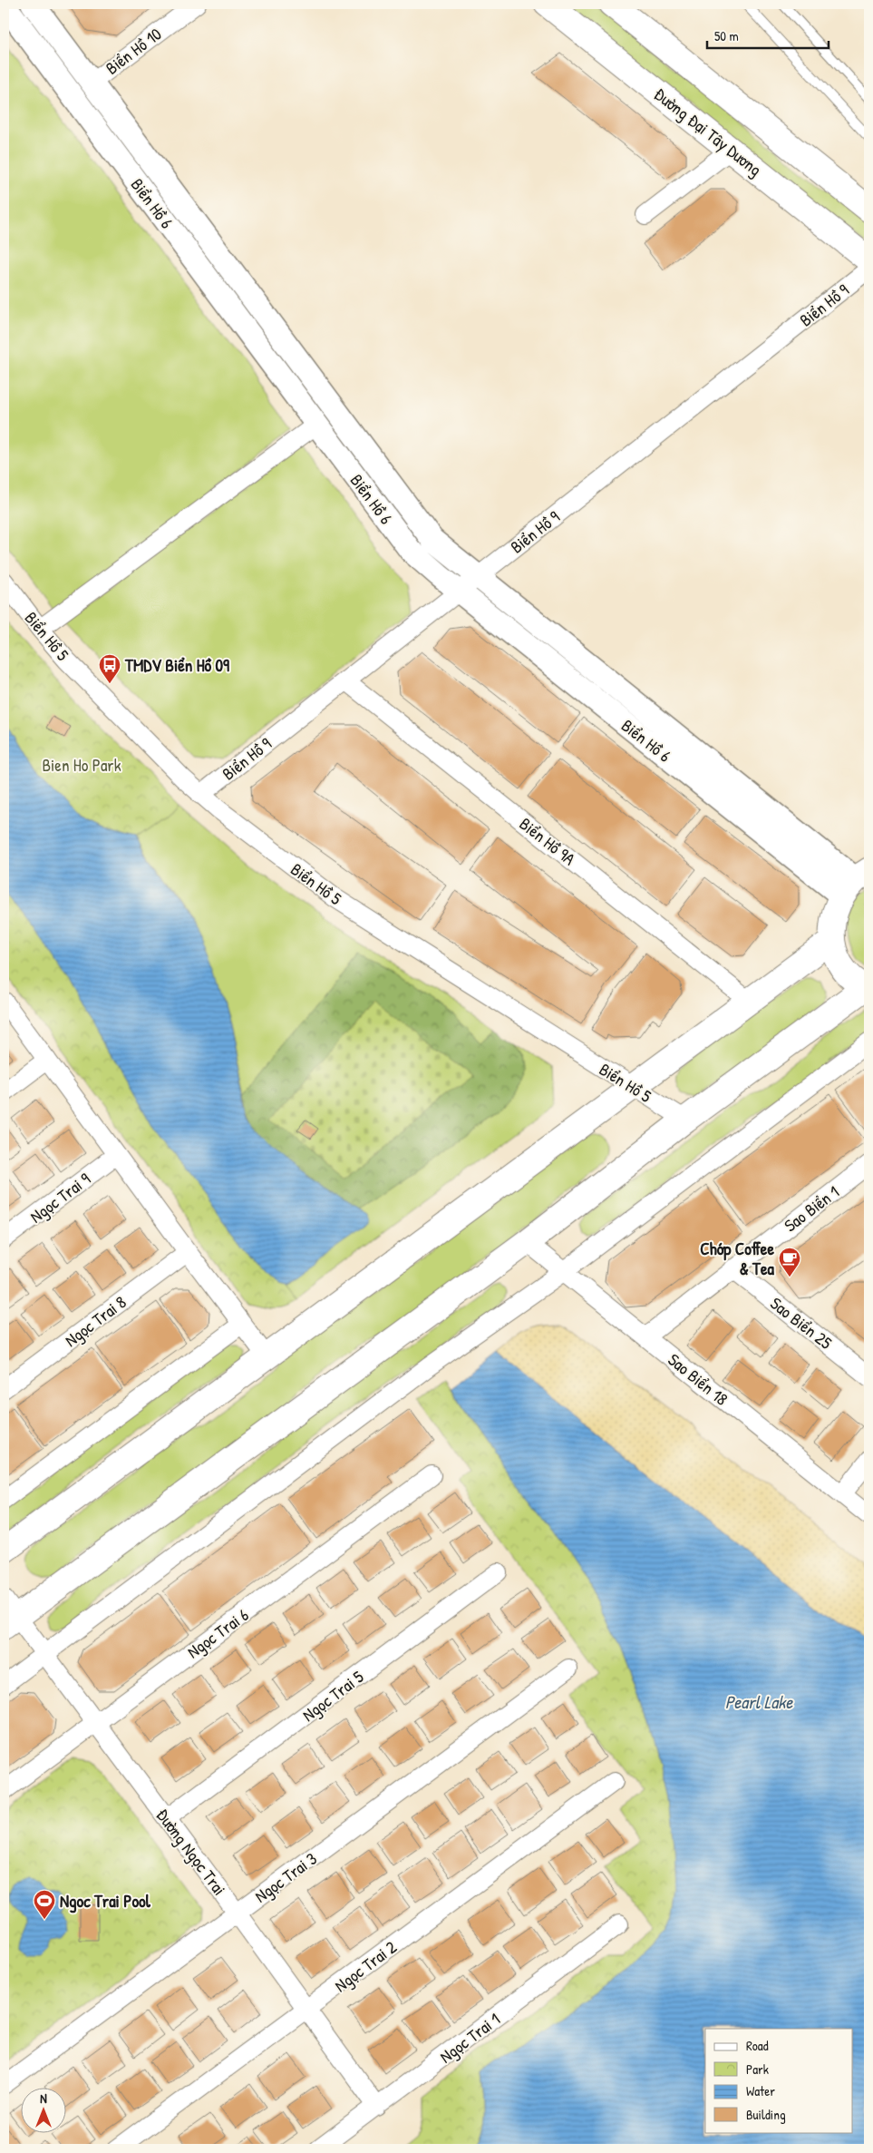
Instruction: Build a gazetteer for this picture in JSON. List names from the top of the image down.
{
  "streets": {
    "main road": ["Đường Đại Tây Dương"],
    "street": [
      "Biển Hồ 10",
      "Biển Hồ 6",
      "Biển Hồ 9",
      "Biển Hồ 5",
      "Biển Hồ 9A",
      "Ngọc Trai 9",
      "Sao Biển 1",
      "Ngọc Trai 8",
      "Sao Biển 25",
      "Sao Biển 18",
      "Ngọc Trai 6",
      "Ngọc Trai 5",
      "Đường Ngọc Trai",
      "Ngọc Trai 3",
      "Ngọc Trai 2",
      "Ngọc Trai 1"
    ]
  },
  "crossings": [
    ["Biển Hồ 10", "Biển Hồ 6"],
    ["Biển Hồ 6", "Biển Hồ 9"],
    ["Biển Hồ 9", "Biển Hồ 5"],
    ["Biển Hồ 9", "Biển Hồ 9A"],
    ["Sao Biển 1", "Sao Biển 25"],
    ["Sao Biển 1", "Sao Biển 18"],
    ["Ngọc Trai 6", "Đường Ngọc Trai"],
    ["Ngọc Trai 5", "Đường Ngọc Trai"],
    ["Đường Ngọc Trai", "Ngọc Trai 3"],
    ["Đường Ngọc Trai", "Ngọc Trai 2"],
    ["Đường Ngọc Trai", "Ngọc Trai 1"]
  ],
  "water": ["Pearl Lake"],
  "parks": ["Bien Ho Park"],
  "places": {
    "bus stop": ["TMDV Biển Hồ 09"],
    "cafe": ["Chớp Coffee & Tea"],
    "sports": ["Ngoc Trai Pool"]
  },
  "legend": [
    "Road",
    "Park",
    "Water",
    "Building"
  ],
  "scale_bar": "50 m",
  "north": "top"
}
